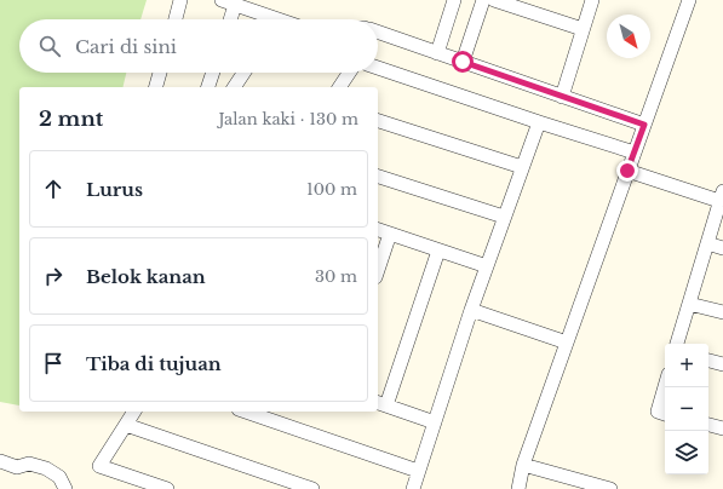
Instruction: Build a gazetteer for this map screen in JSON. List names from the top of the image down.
{
  "north": "bottom right",
  "page": {
    "search": "Cari di sini",
    "heading": ["2 mnt", "Jalan kaki · 130 m"],
    "list": [
      ["Lurus", "100 m"],
      ["Belok kanan", "30 m"],
      "Tiba di tujuan"
    ],
    "map_buttons": ["+", "−"]
  }
}
